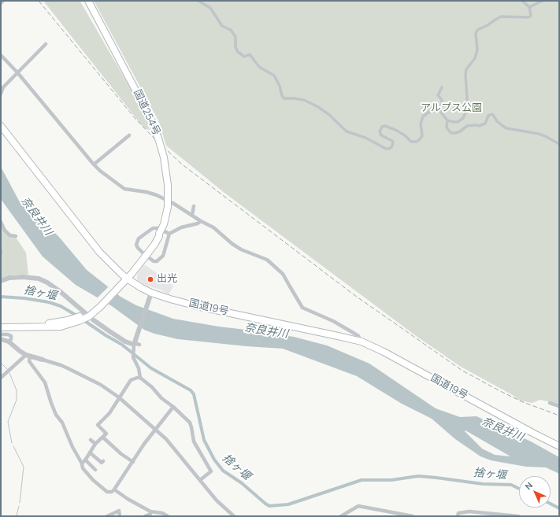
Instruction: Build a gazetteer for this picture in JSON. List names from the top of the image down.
{
  "streets": {
    "highway": ["国道254号", "国道19号"]
  },
  "crossings": [
    ["国道254号", "国道19号"]
  ],
  "water": ["奈良井川", "捨ヶ堰"],
  "parks": ["アルプス公園"],
  "places": ["出光"],
  "north": "top left"
}
